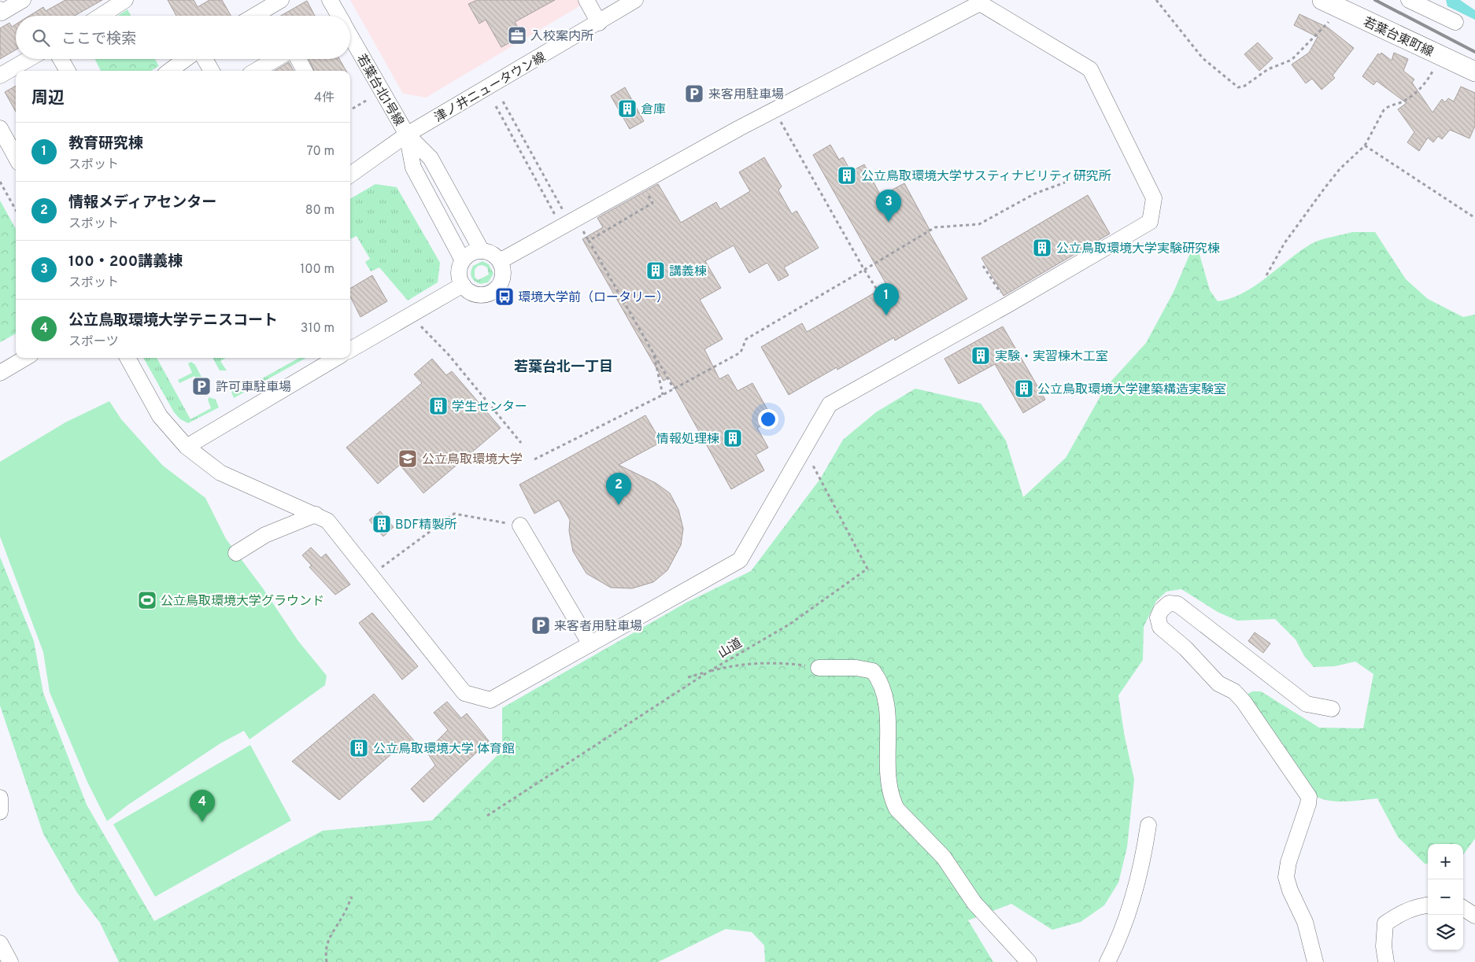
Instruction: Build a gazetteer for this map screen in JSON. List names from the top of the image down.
{
  "streets": {
    "main road": ["若葉台東町線"],
    "street": ["津ノ井ニュータウン線", "若葉台北1号線"],
    "path": ["山道"]
  },
  "crossings": [
    ["津ノ井ニュータウン線", "若葉台北1号線"]
  ],
  "districts": ["若葉台北一丁目"],
  "places": {
    "office": ["入校案内所"],
    "parking": ["来客用駐車場", "許可車駐車場", "来客者用駐車場"],
    "building": [
      "倉庫",
      "公立鳥取環境大学サスティナビリティ研究所",
      "公立鳥取環境大学実験研究棟",
      "講義棟",
      "実験・実習棟木工室",
      "公立鳥取環境大学建築構造実験室",
      "学生センター",
      "情報処理棟",
      "BDF精製所",
      "公立鳥取環境大学 体育館"
    ],
    "bus stop": ["環境大学前（ロータリー）"],
    "school or university": ["公立鳥取環境大学"],
    "sports": ["公立鳥取環境大学グラウンド"]
  },
  "page": {
    "search": "ここで検索",
    "heading": ["周辺", "4件"],
    "list": [
      {
        "mark": "1",
        "name": "教育研究棟",
        "note": "スポット",
        "value": "70 m"
      },
      {
        "mark": "2",
        "name": "情報メディアセンター",
        "note": "スポット",
        "value": "80 m"
      },
      {
        "mark": "3",
        "name": "100・200講義棟",
        "note": "スポット",
        "value": "100 m"
      },
      {
        "mark": "4",
        "name": "公立鳥取環境大学テニスコート",
        "note": "スポーツ",
        "value": "310 m"
      }
    ],
    "pins": [
      "3",
      "1",
      "2",
      "4"
    ],
    "map_buttons": ["+", "−"]
  }
}
